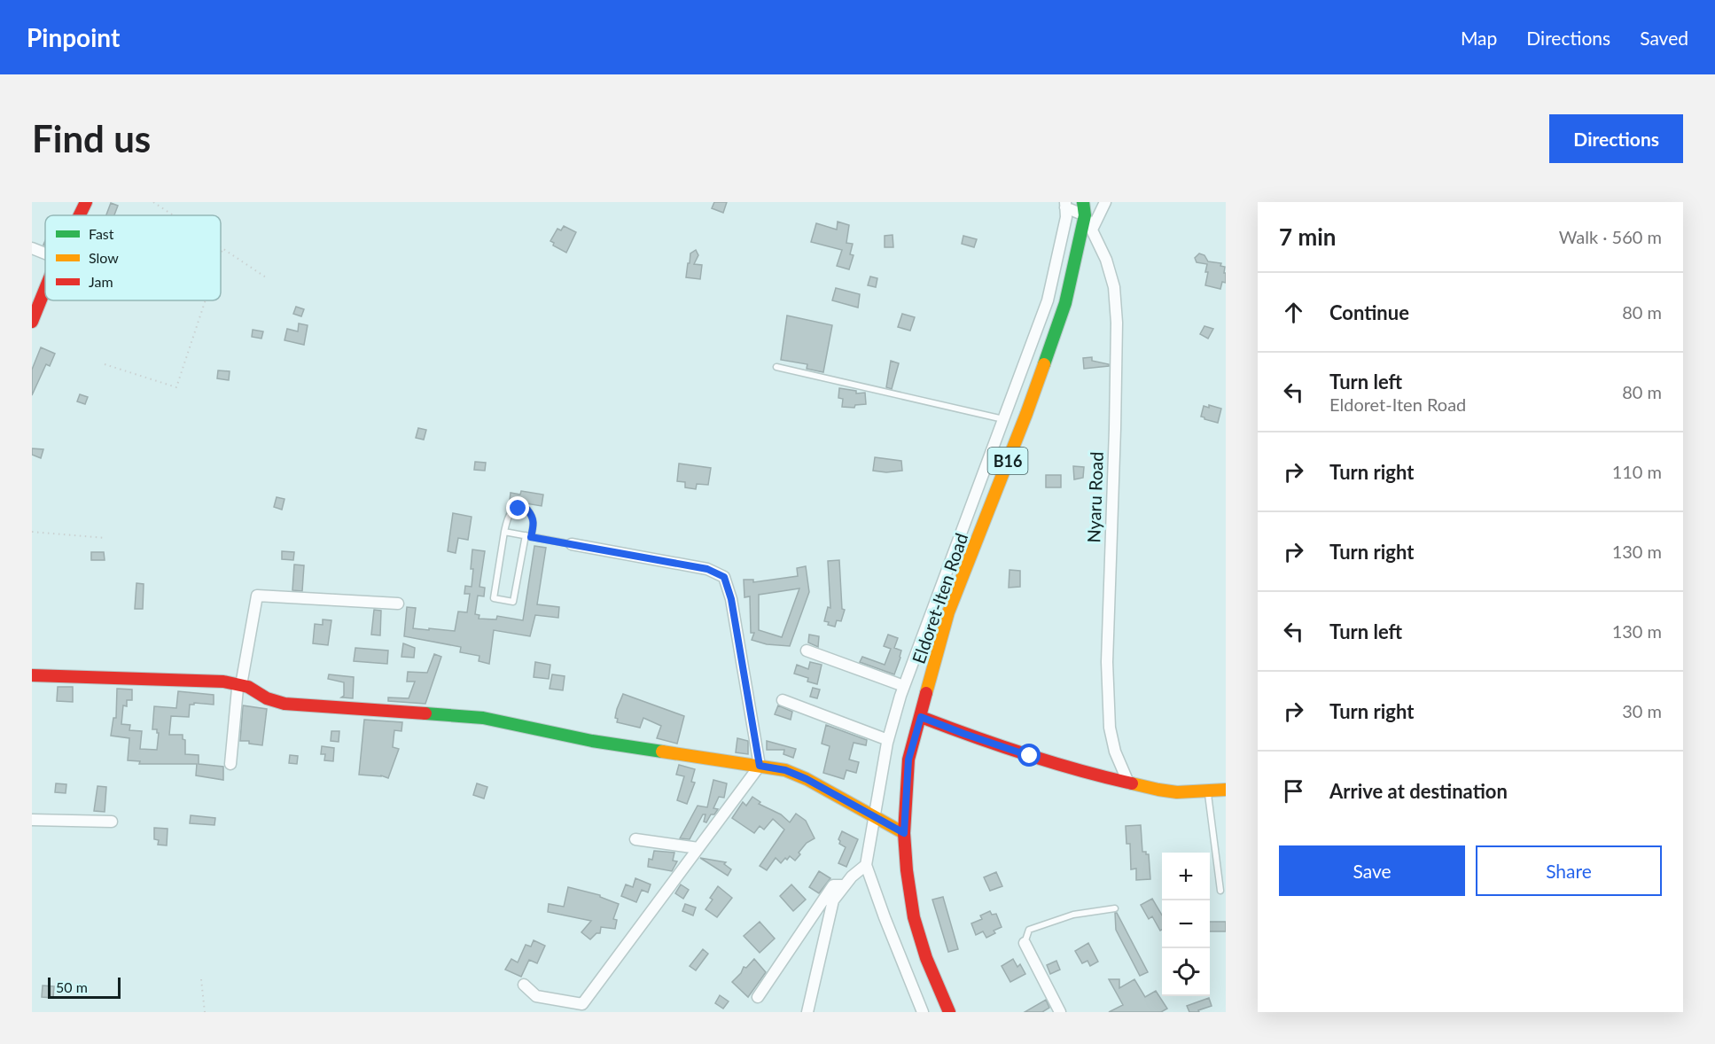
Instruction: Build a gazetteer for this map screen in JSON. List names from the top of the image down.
{
  "streets": {
    "main road": ["B16", "Eldoret-Iten Road"],
    "street": ["Nyaru Road"]
  },
  "crossings": [
    ["Nyaru Road", "Eldoret-Iten Road"]
  ],
  "legend": ["Fast", "Slow", "Jam"],
  "scale_bar": "50 m",
  "page": {
    "header": "Pinpoint",
    "nav": ["Map", "Directions", "Saved"],
    "buttons": [
      "Directions",
      ["Save", "Share"]
    ],
    "title": "Find us",
    "heading": ["7 min", "Walk · 560 m"],
    "list": [
      ["Continue", "80 m"],
      ["Turn left", "Eldoret-Iten Road", "80 m"],
      ["Turn right", "110 m"],
      ["Turn right", "130 m"],
      ["Turn left", "130 m"],
      ["Turn right", "30 m"],
      "Arrive at destination"
    ],
    "map_buttons": ["+", "−"],
    "scale": "50 m"
  }
}
